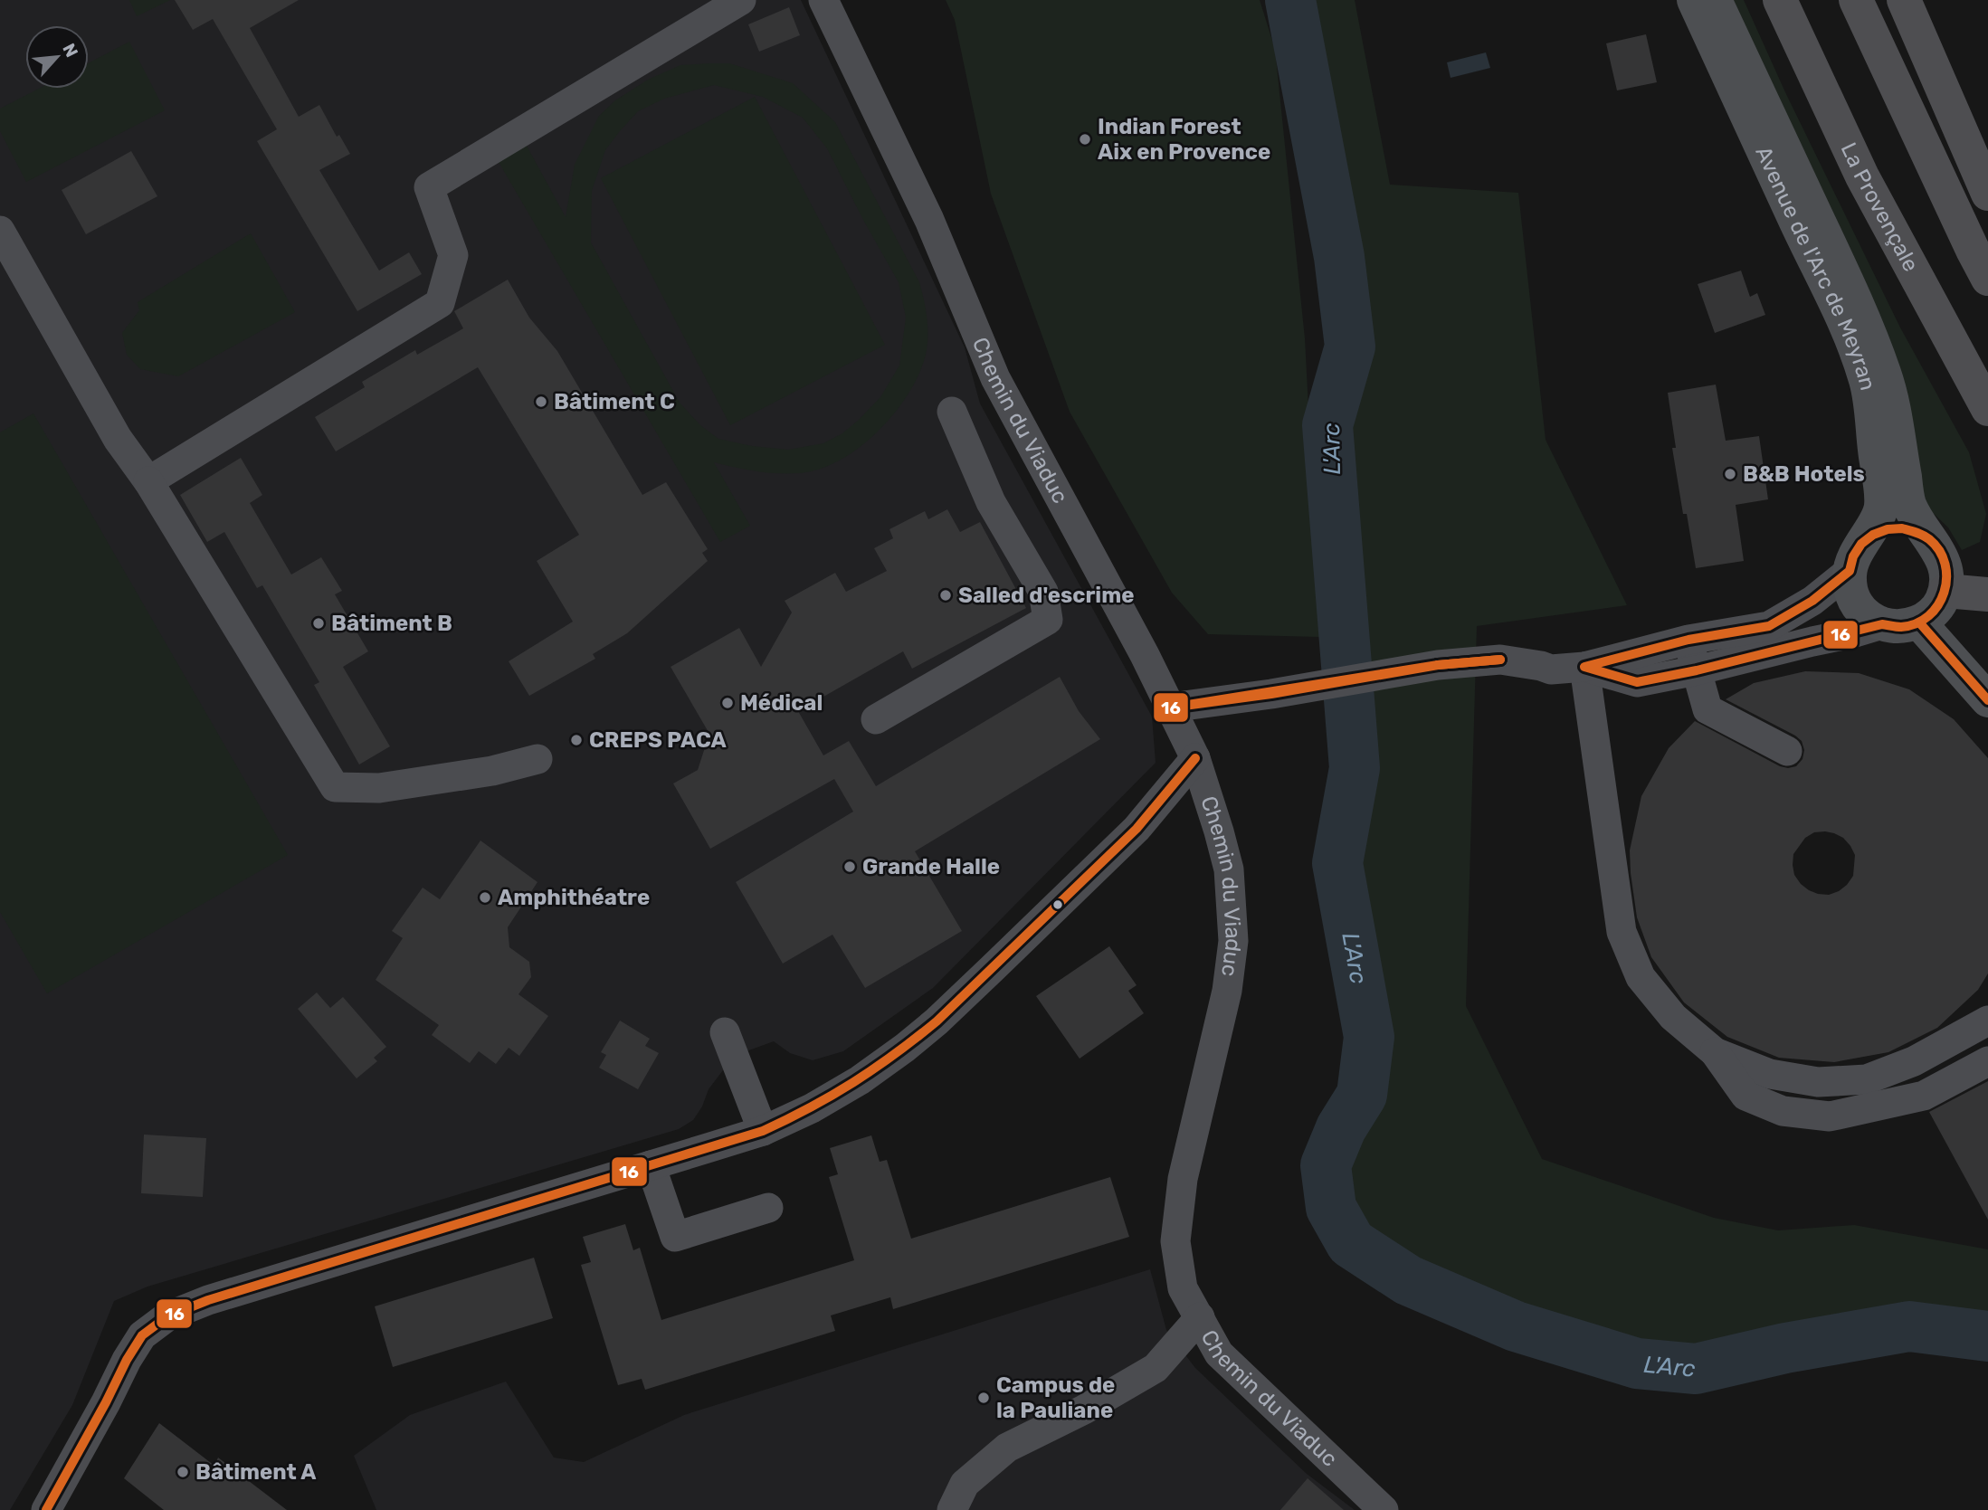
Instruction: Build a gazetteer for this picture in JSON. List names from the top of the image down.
{
  "streets": {
    "highway": ["La Provençale"],
    "main road": ["Avenue de l'Arc de Meyran"],
    "street": ["Chemin du Viaduc"]
  },
  "water": ["L'Arc"],
  "places": [
    "Indian Forest Aix en Provence",
    "Bâtiment C",
    "B&B Hotels",
    "Salled d'escrime",
    "Bâtiment B",
    "Médical",
    "CREPS PACA",
    "Grande Halle",
    "Amphithéatre",
    "Campus de la Pauliane",
    "Bâtiment A"
  ],
  "lines": ["transit line 16"],
  "north": "top right"
}
